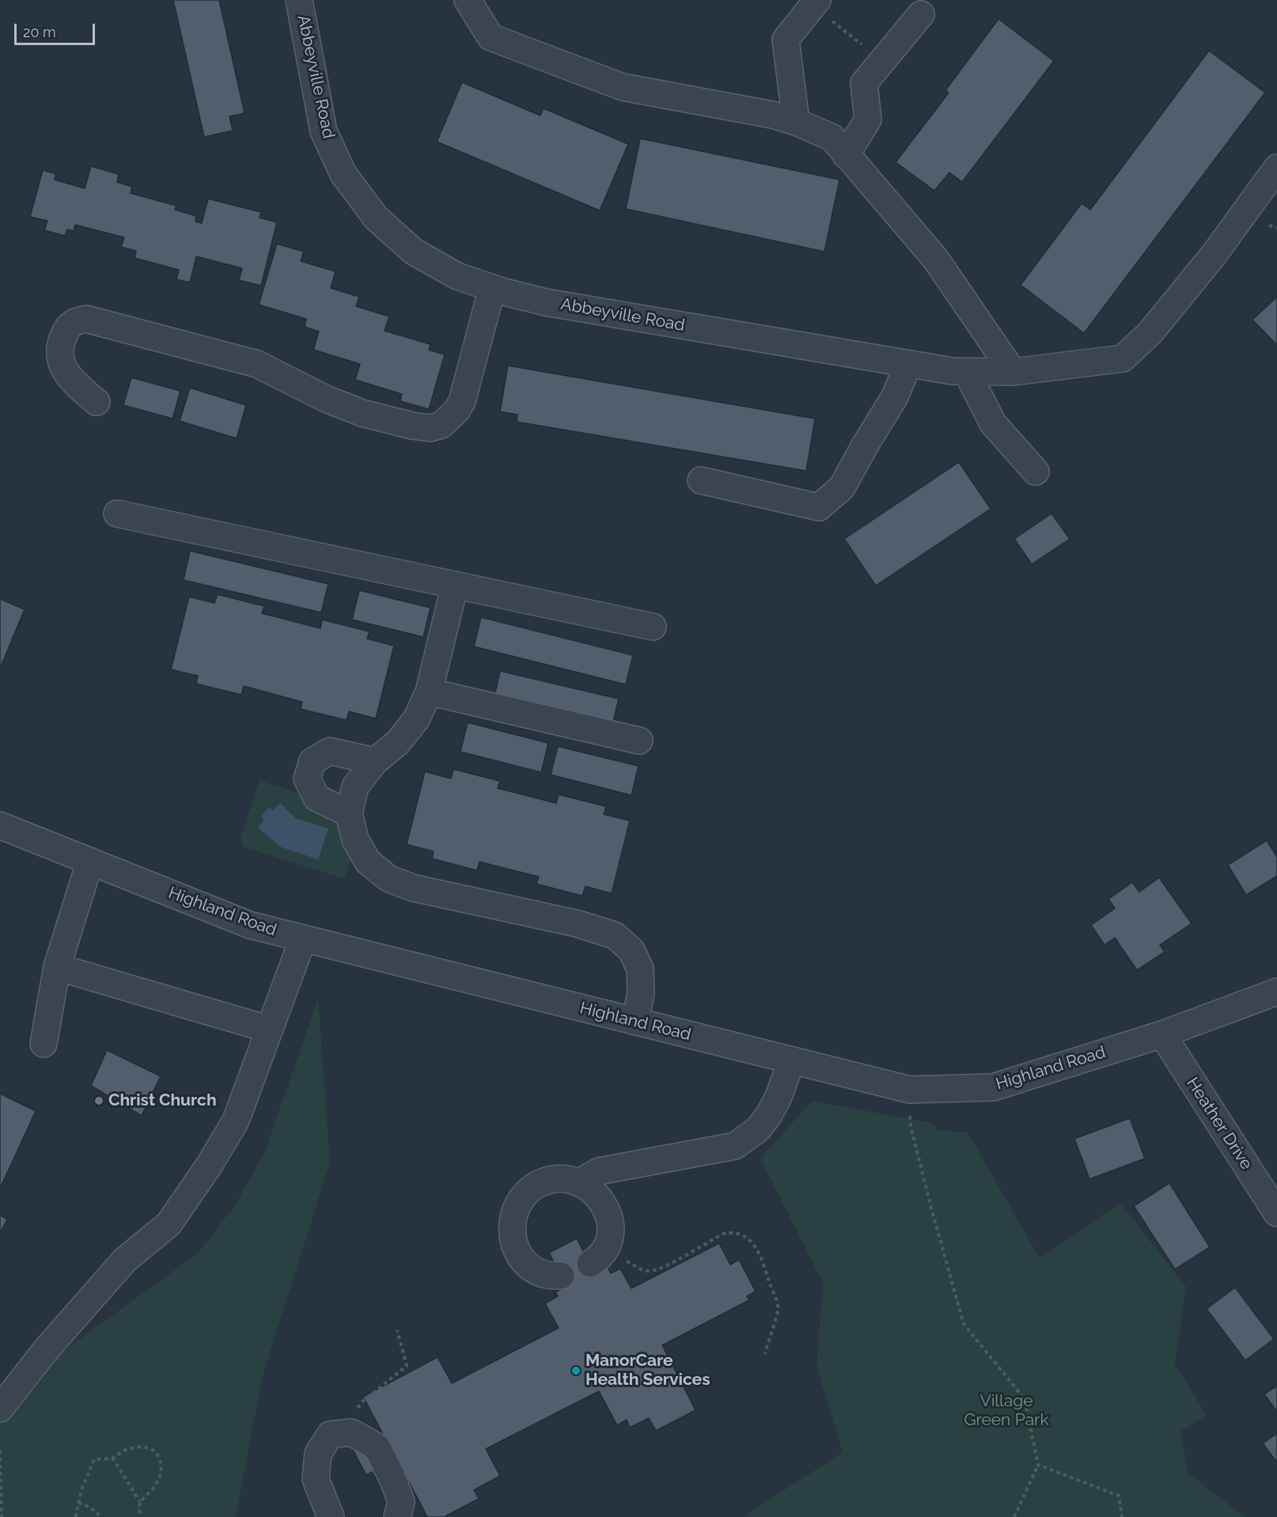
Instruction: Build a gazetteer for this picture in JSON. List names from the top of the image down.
{
  "streets": {
    "street": ["Abbeyville Road", "Highland Road", "Heather Drive"]
  },
  "crossings": [
    ["Highland Road", "Heather Drive"]
  ],
  "parks": ["Village Green Park"],
  "places": ["Christ Church", "ManorCare Health Services"],
  "scale_bar": "20 m"
}
